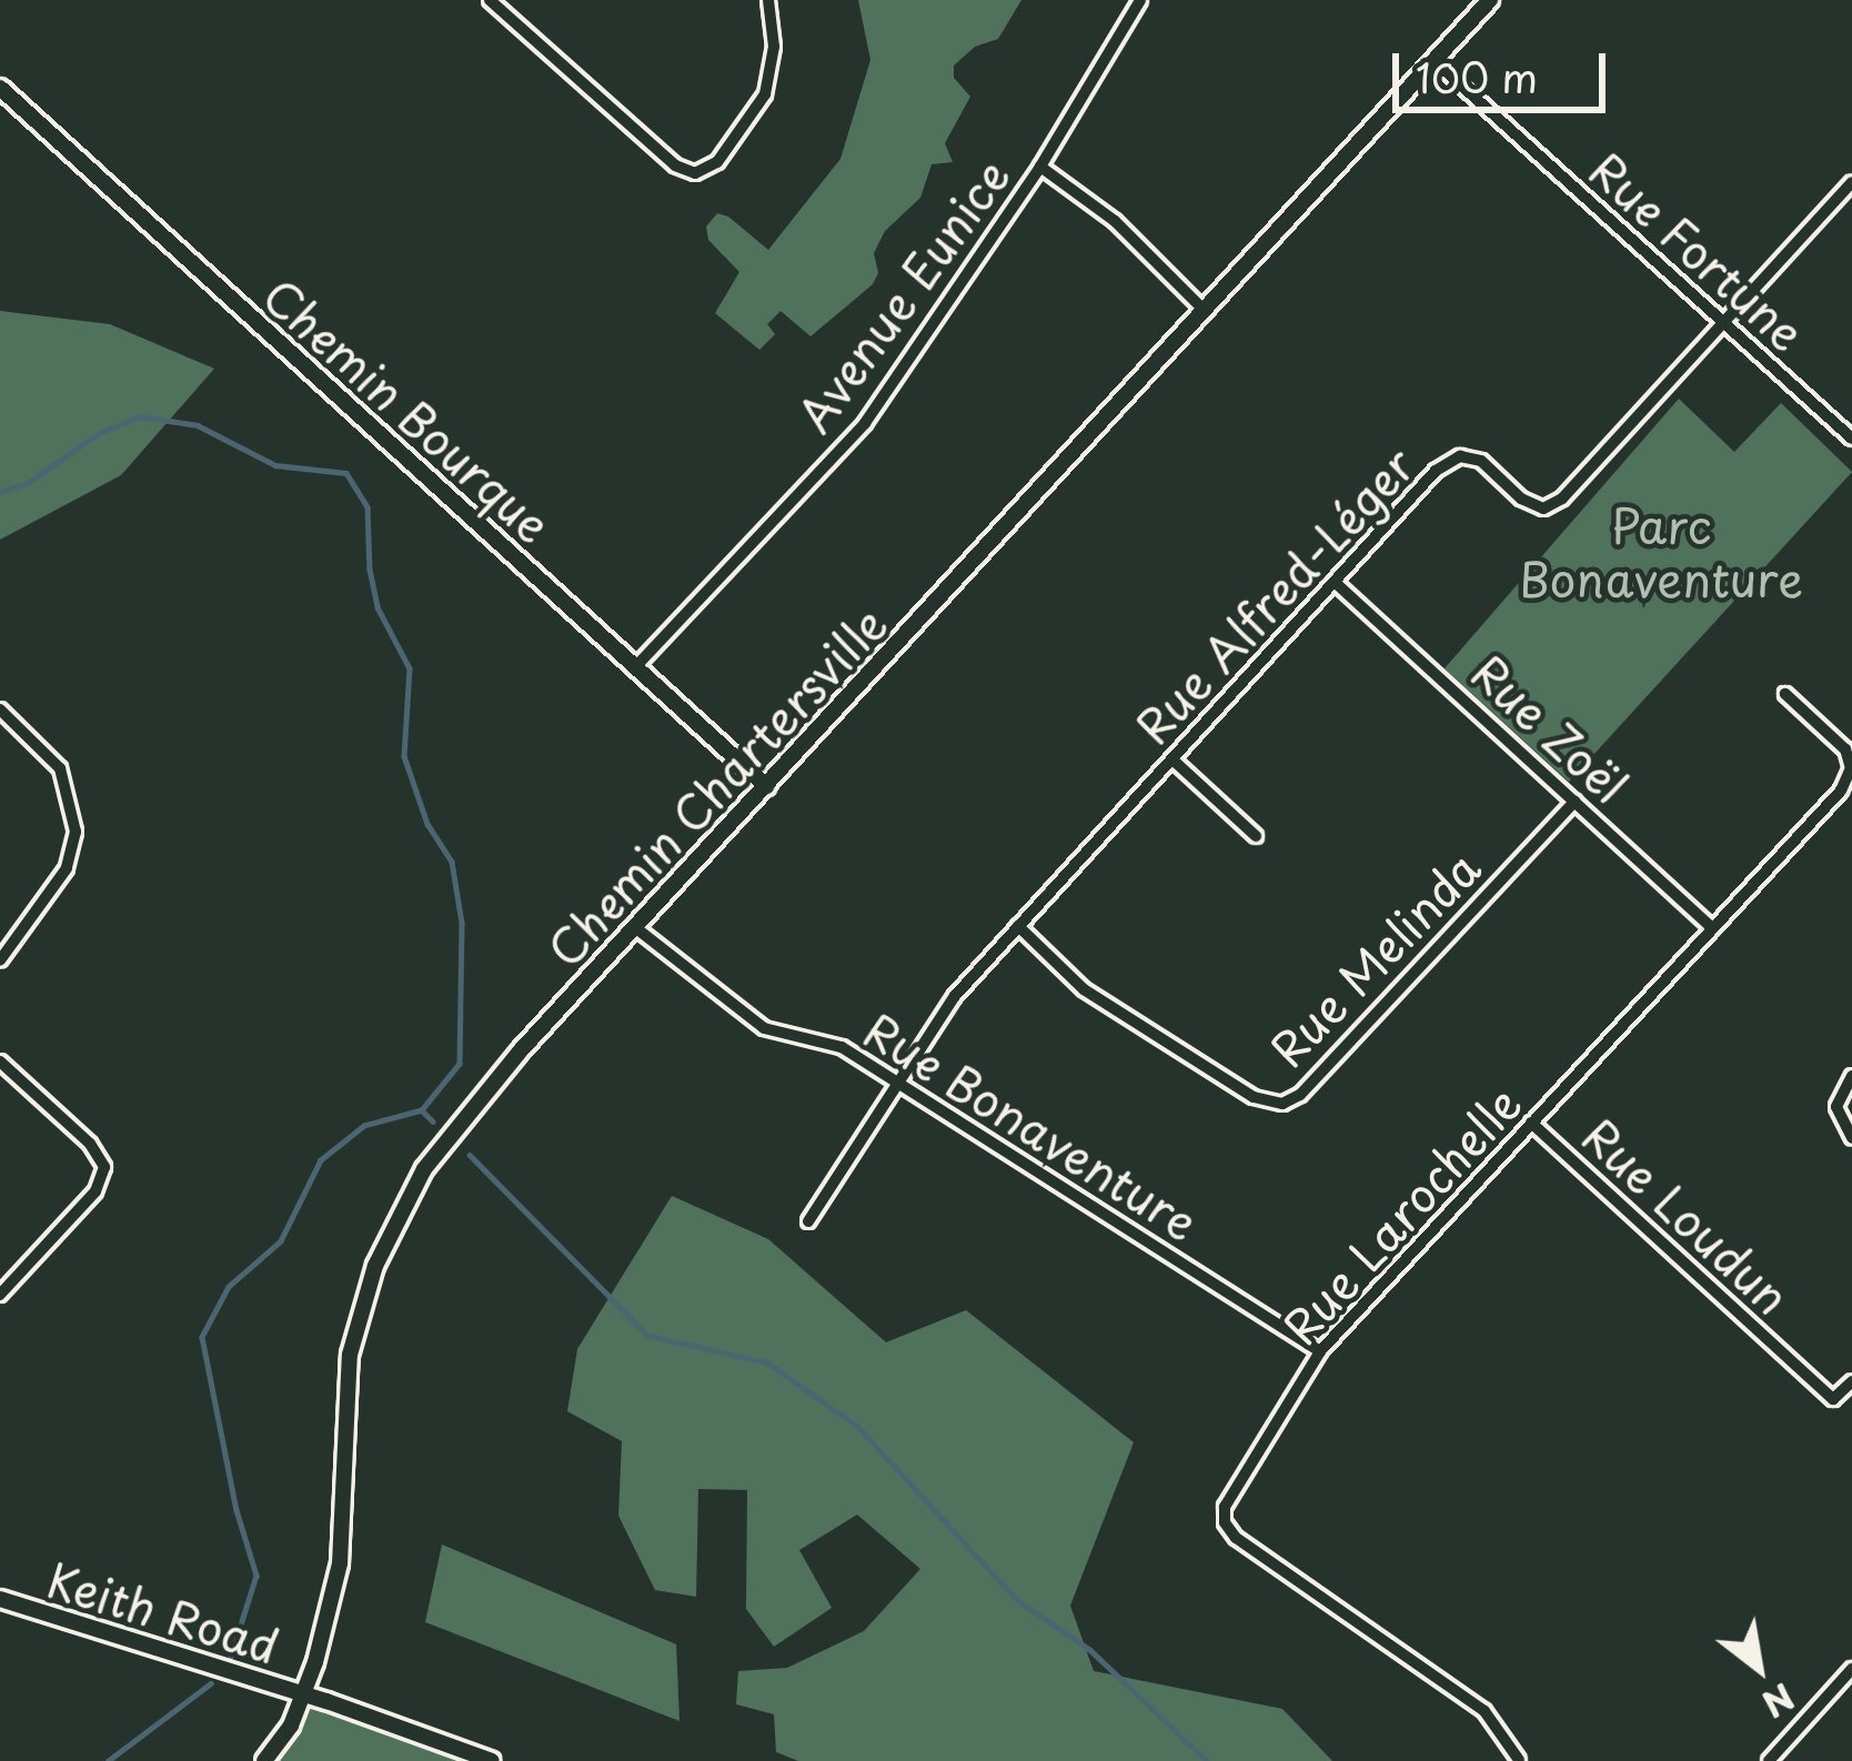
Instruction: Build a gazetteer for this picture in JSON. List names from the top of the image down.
{
  "streets": {
    "street": [
      "Rue Fortune",
      "Avenue Eunice",
      "Chemin Bourque",
      "Rue Alfred-Léger",
      "Rue Zoël",
      "Chemin Chartersville",
      "Rue Melinda",
      "Rue Bonaventure",
      "Rue Larochelle",
      "Rue Loudun",
      "Keith Road"
    ]
  },
  "crossings": [
    ["Rue Fortune", "Rue Alfred-Léger"],
    ["Rue Fortune", "Chemin Chartersville"],
    ["Avenue Eunice", "Chemin Bourque"],
    ["Chemin Bourque", "Chemin Chartersville"],
    ["Rue Alfred-Léger", "Rue Zoël"],
    ["Rue Alfred-Léger", "Rue Melinda"],
    ["Rue Alfred-Léger", "Rue Bonaventure"],
    ["Rue Zoël", "Rue Melinda"],
    ["Rue Zoël", "Rue Larochelle"],
    ["Chemin Chartersville", "Rue Bonaventure"],
    ["Chemin Chartersville", "Keith Road"],
    ["Rue Bonaventure", "Rue Larochelle"],
    ["Rue Larochelle", "Rue Loudun"]
  ],
  "parks": ["Parc Bonaventure"],
  "scale_bar": "100 m",
  "north": "bottom right"
}
